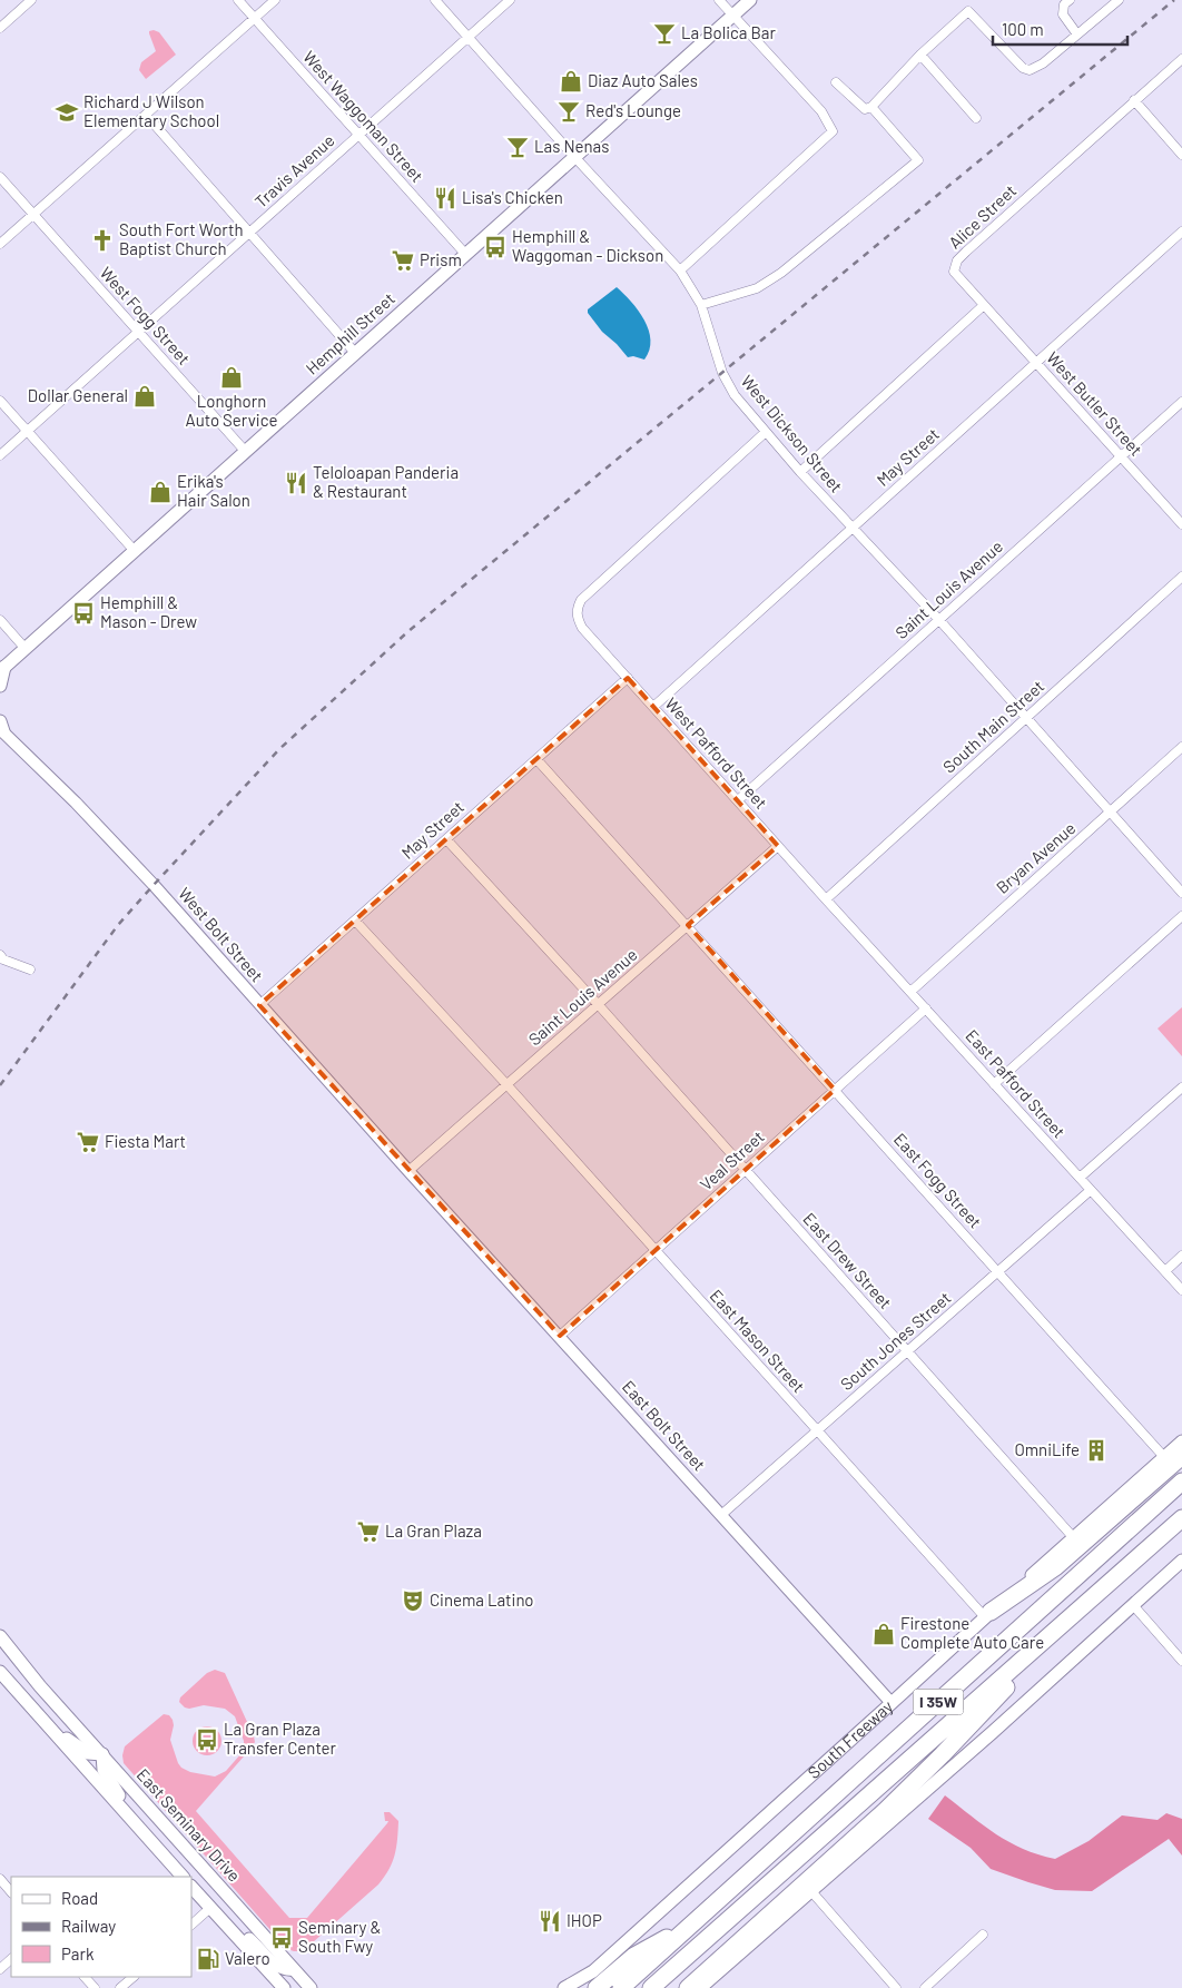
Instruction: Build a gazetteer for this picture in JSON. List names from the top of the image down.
{
  "streets": {
    "highway": ["I 35W", "South Freeway"],
    "main road": ["Hemphill Street", "East Seminary Drive"],
    "street": [
      "West Waggoman Street",
      "Travis Avenue",
      "Alice Street",
      "West Fogg Street",
      "West Butler Street",
      "West Dickson Street",
      "May Street",
      "Saint Louis Avenue",
      "South Main Street",
      "West Pafford Street",
      "Bryan Avenue",
      "West Bolt Street",
      "East Pafford Street",
      "Veal Street",
      "East Fogg Street",
      "East Drew Street",
      "East Mason Street",
      "South Jones Street",
      "East Bolt Street"
    ]
  },
  "crossings": [
    ["West Waggoman Street", "Travis Avenue"],
    ["West Waggoman Street", "Hemphill Street"],
    ["Travis Avenue", "West Fogg Street"],
    ["Travis Avenue", "West Dickson Street"],
    ["Alice Street", "West Butler Street"],
    ["West Fogg Street", "Hemphill Street"],
    ["Hemphill Street", "West Dickson Street"],
    ["West Butler Street", "May Street"],
    ["West Butler Street", "Saint Louis Avenue"],
    ["West Dickson Street", "May Street"],
    ["West Dickson Street", "Saint Louis Avenue"],
    ["West Dickson Street", "South Main Street"],
    ["West Dickson Street", "West Pafford Street"],
    ["West Dickson Street", "Bryan Avenue"],
    ["May Street", "West Pafford Street"],
    ["May Street", "West Bolt Street"],
    ["May Street", "East Drew Street"],
    ["May Street", "East Mason Street"],
    ["Saint Louis Avenue", "West Pafford Street"],
    ["Saint Louis Avenue", "West Bolt Street"],
    ["Saint Louis Avenue", "East Fogg Street"],
    ["Saint Louis Avenue", "East Drew Street"],
    ["Saint Louis Avenue", "East Mason Street"],
    ["Saint Louis Avenue", "East Bolt Street"],
    ["South Main Street", "West Pafford Street"],
    ["South Main Street", "East Pafford Street"],
    ["West Pafford Street", "East Pafford Street"],
    ["Bryan Avenue", "East Pafford Street"],
    ["West Bolt Street", "East Bolt Street"],
    ["East Pafford Street", "Veal Street"],
    ["East Pafford Street", "South Jones Street"],
    ["Veal Street", "East Fogg Street"],
    ["Veal Street", "East Drew Street"],
    ["Veal Street", "East Mason Street"],
    ["Veal Street", "East Bolt Street"],
    ["East Fogg Street", "South Jones Street"],
    ["East Fogg Street", "South Freeway"],
    ["East Drew Street", "South Jones Street"],
    ["East Drew Street", "South Freeway"],
    ["East Mason Street", "South Jones Street"],
    ["East Mason Street", "South Freeway"],
    ["South Jones Street", "East Bolt Street"],
    ["East Bolt Street", "South Freeway"]
  ],
  "places": {
    "bar": ["La Bolica Bar", "Red's Lounge", "Las Nenas"],
    "shop": [
      "Diaz Auto Sales",
      "Longhorn Auto Service",
      "Dollar General",
      "Erika's Hair Salon",
      "Firestone Complete Auto Care"
    ],
    "school or university": ["Richard J Wilson Elementary School"],
    "restaurant": ["Lisa's Chicken", "Teloloapan Panderia & Restaurant", "IHOP"],
    "church": ["South Fort Worth Baptist Church"],
    "bus stop": [
      "Hemphill & Waggoman - Dickson",
      "Hemphill & Mason - Drew",
      "La Gran Plaza Transfer Center",
      "Seminary & South Fwy"
    ],
    "supermarket": ["Prism", "Fiesta Mart", "La Gran Plaza"],
    "building": ["OmniLife"],
    "theatre": ["Cinema Latino"],
    "fuel station": ["Valero"]
  },
  "legend": ["Road", "Railway", "Park"],
  "scale_bar": "100 m"
}
